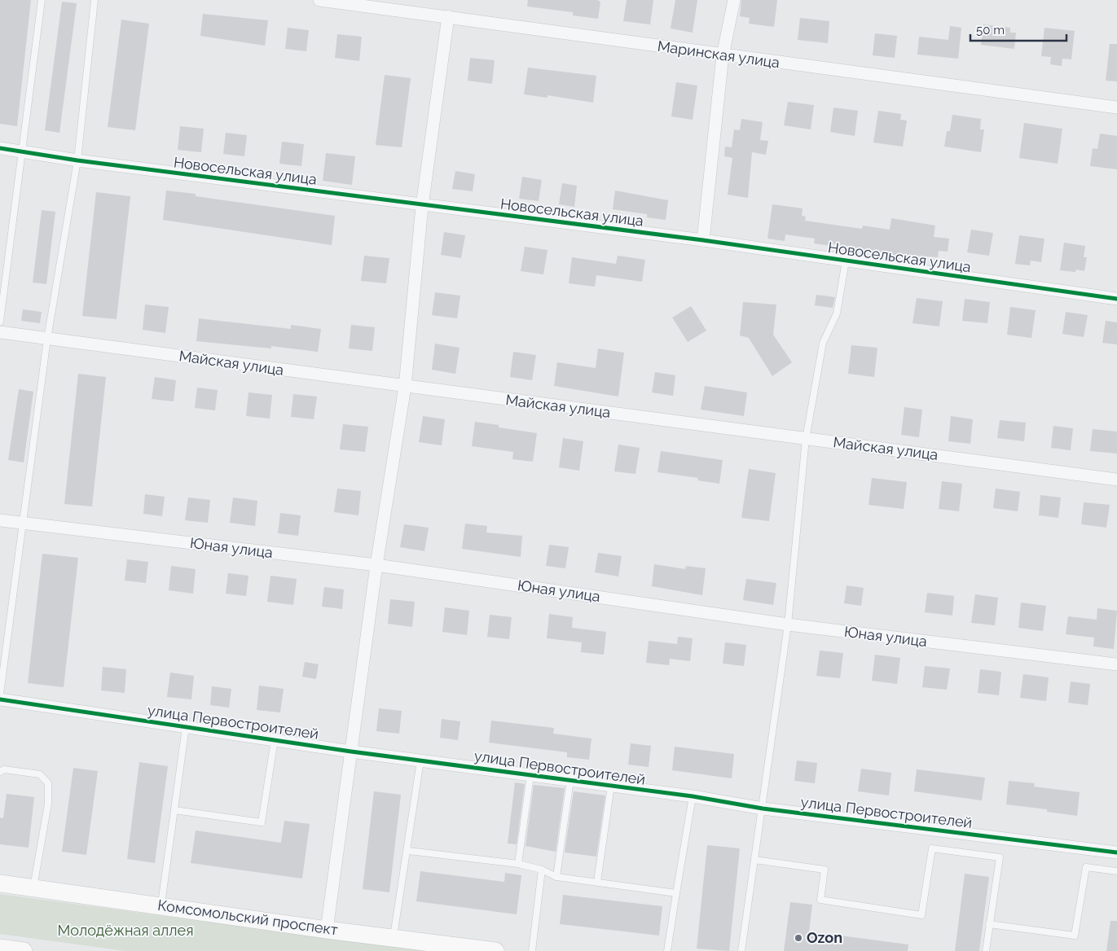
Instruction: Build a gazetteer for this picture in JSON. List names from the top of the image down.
{
  "streets": {
    "main road": ["Комсомольский проспект"],
    "street": [
      "Маринская улица",
      "Новосельская улица",
      "Майская улица",
      "Юная улица",
      "улица Первостроителей"
    ]
  },
  "parks": ["Молодёжная аллея"],
  "places": ["Ozon"],
  "scale_bar": "50 m"
}
